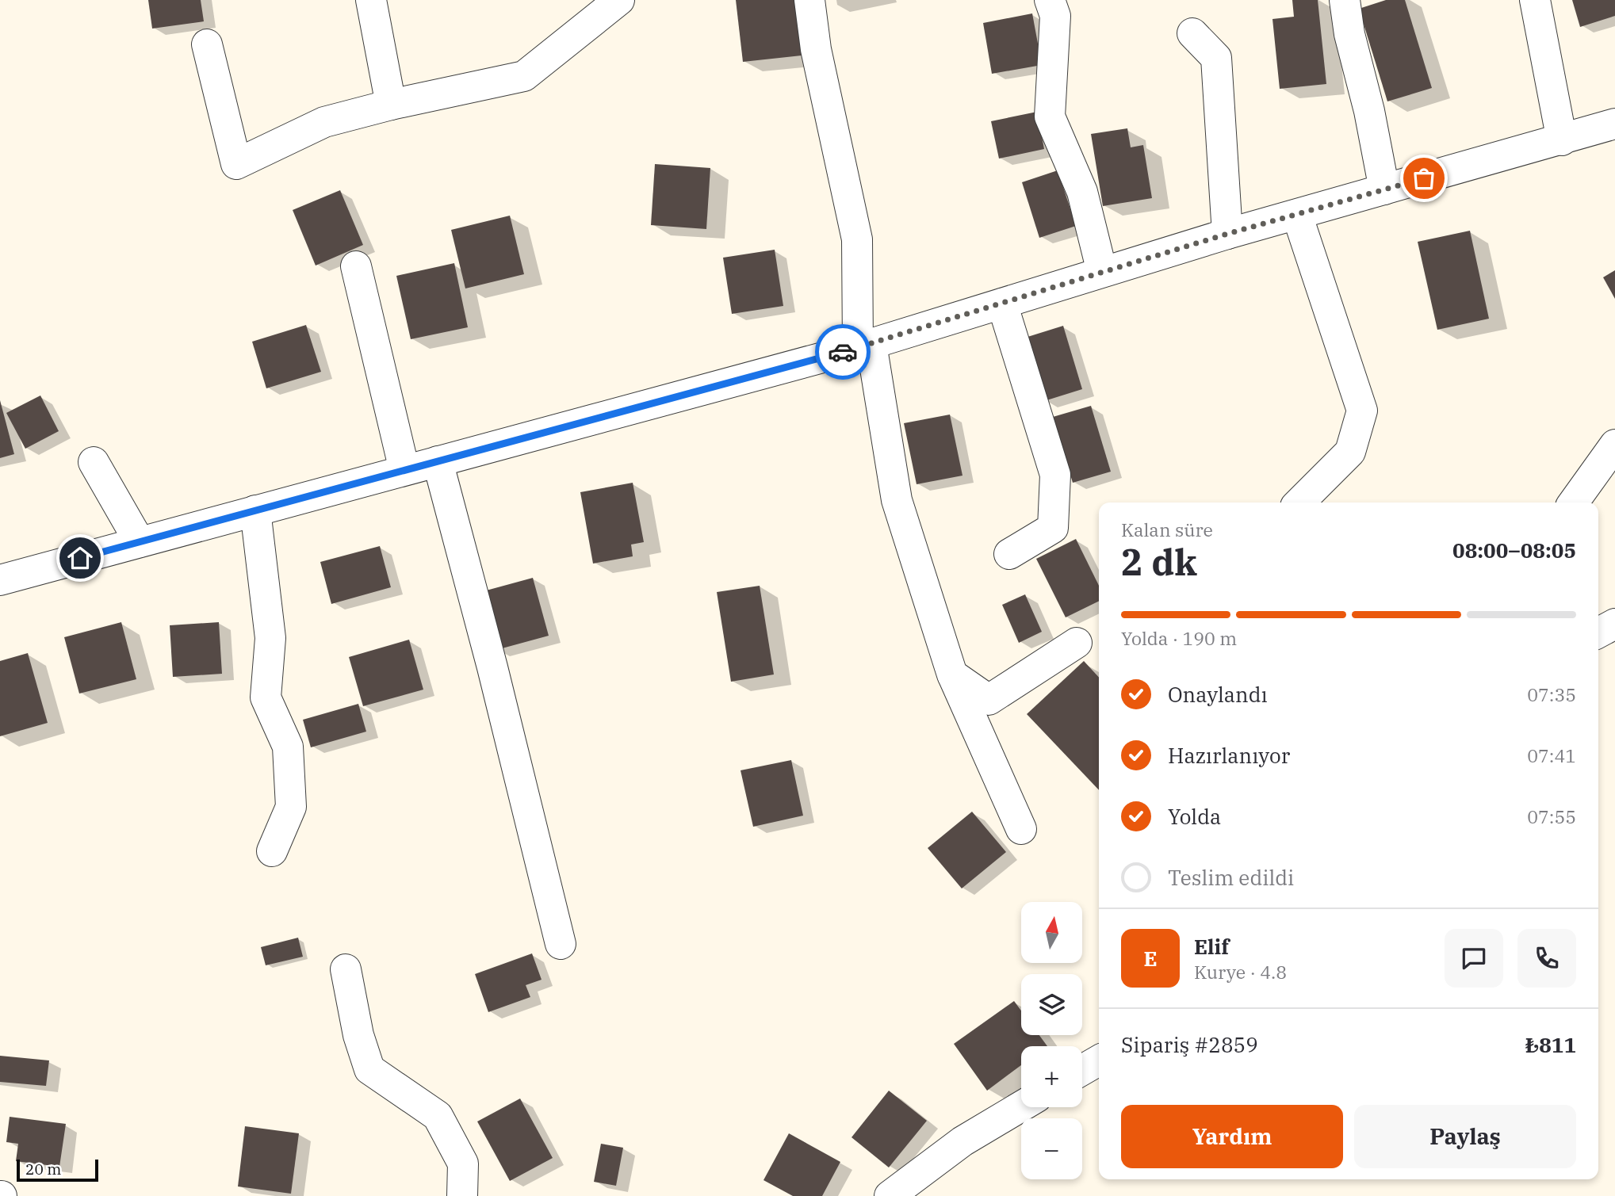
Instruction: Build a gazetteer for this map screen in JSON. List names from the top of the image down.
{
  "scale_bar": "20 m",
  "north": "top",
  "page": {
    "heading": ["2 dk", "Kalan süre", "08:00–08:05"],
    "panel": [
      "Elif",
      "Kurye · 4.8",
      "Sipariş #2859",
      "₺811"
    ],
    "bar": "Yolda · 190 m",
    "list": [
      ["Onaylandı", "07:35"],
      ["Hazırlanıyor", "07:41"],
      ["Yolda", "07:55"],
      "Teslim edildi"
    ],
    "map_buttons": ["+", "−"],
    "round": "E",
    "buttons": ["Yardım", "Paylaş"],
    "scale": "20 m"
  }
}
